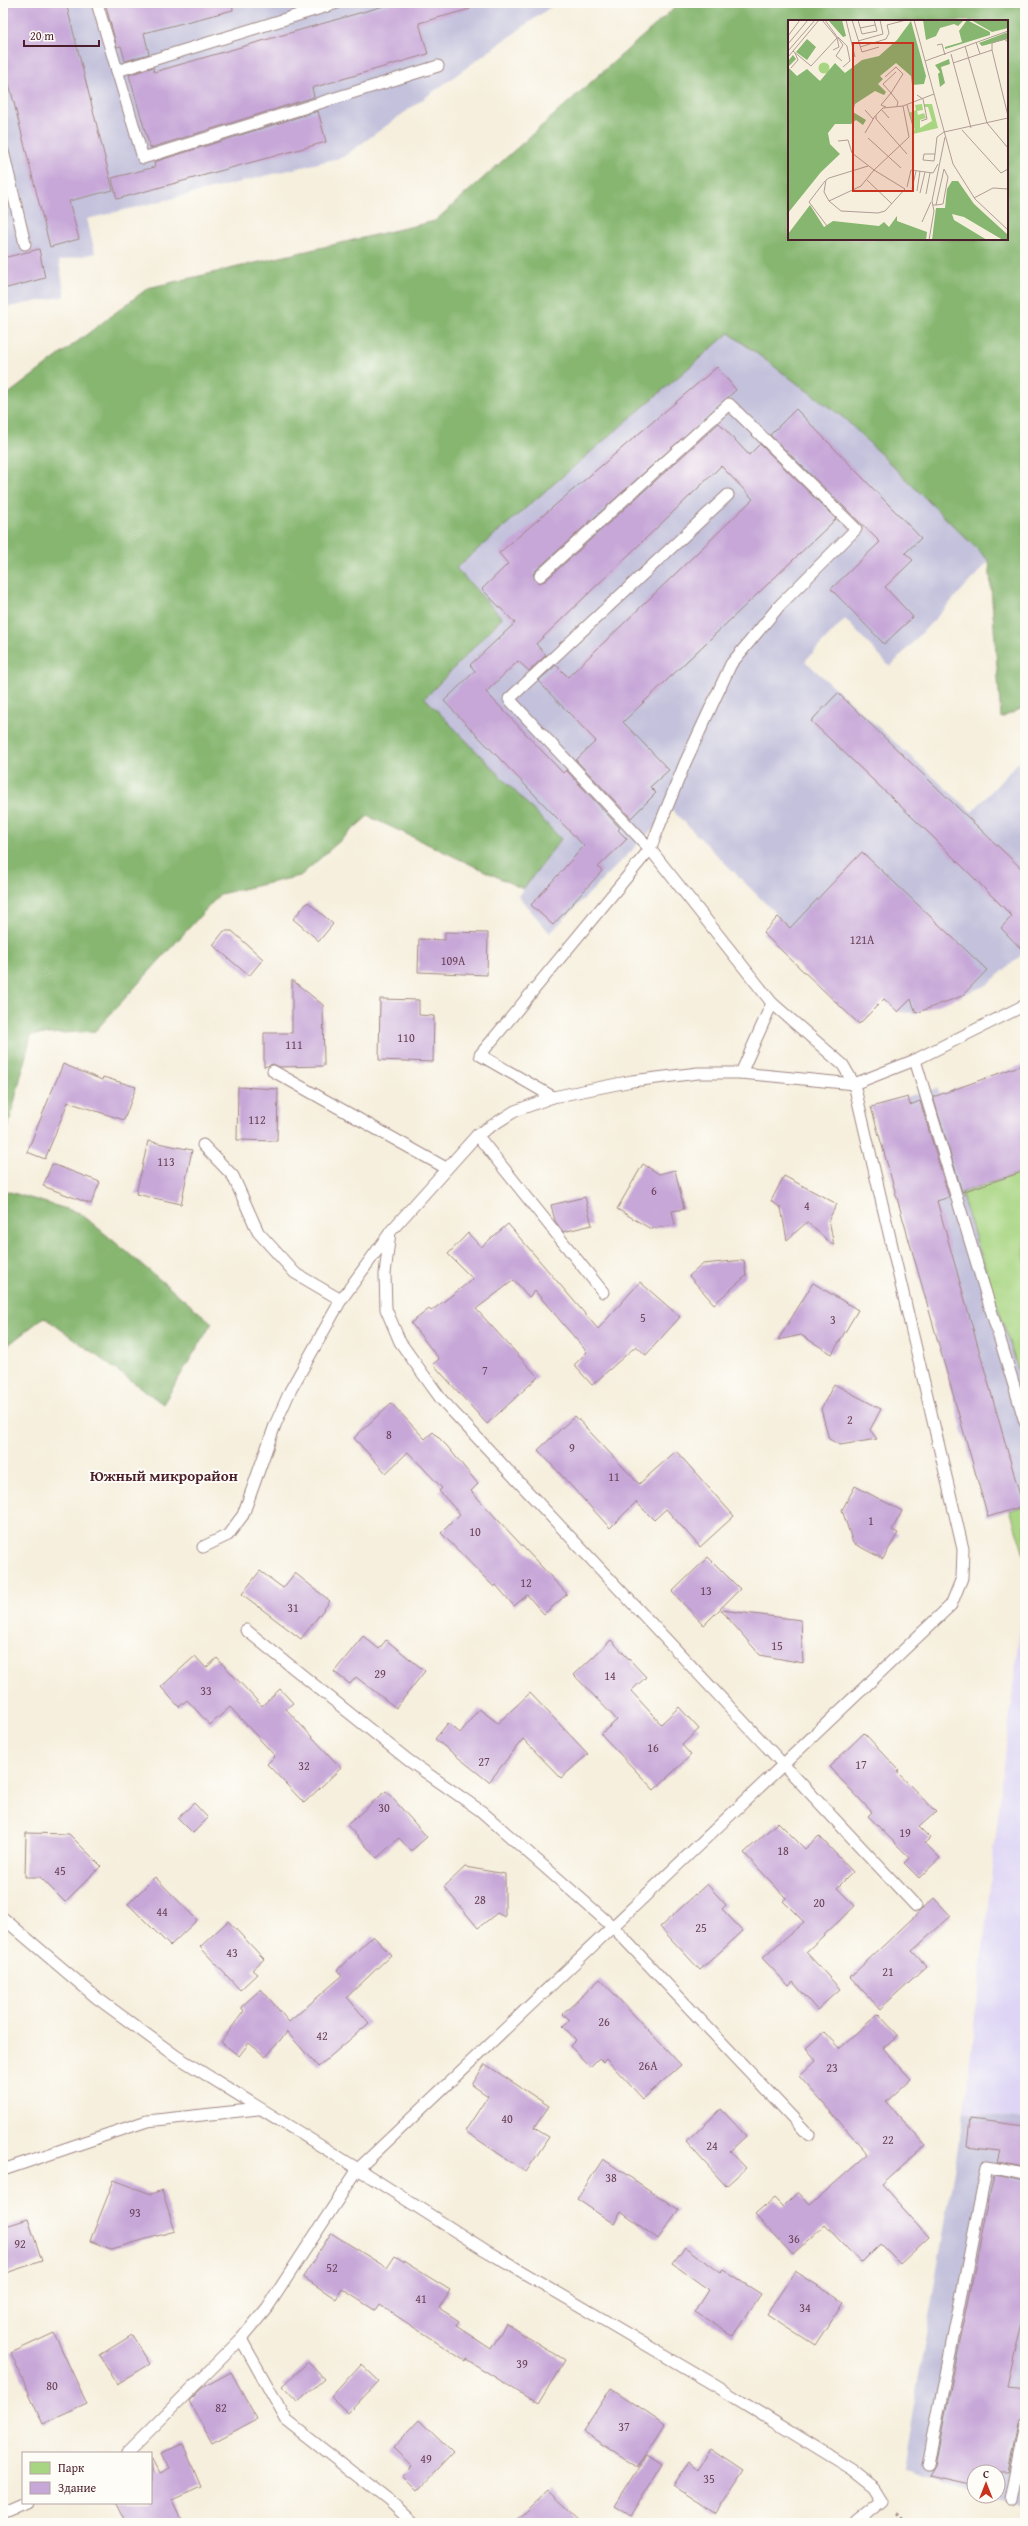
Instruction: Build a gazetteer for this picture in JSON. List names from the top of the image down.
{
  "districts": ["Южный микрорайон"],
  "house_numbers": [
    "121А",
    "109А",
    "110",
    "111",
    "112",
    "113",
    "6",
    "4",
    "5",
    "3",
    "7",
    "2",
    "8",
    "9",
    "11",
    "1",
    "10",
    "12",
    "13",
    "31",
    "15",
    "29",
    "14",
    "33",
    "16",
    "27",
    "17",
    "32",
    "30",
    "19",
    "18",
    "45",
    "28",
    "20",
    "44",
    "25",
    "43",
    "21",
    "26",
    "42",
    "26А",
    "23",
    "40",
    "22",
    "24",
    "38",
    "93",
    "36",
    "92",
    "52",
    "41",
    "34",
    "39",
    "80",
    "82",
    "37",
    "49",
    "35"
  ],
  "legend": ["Парк", "Здание"],
  "scale_bar": "20 m",
  "north": "top"
}
